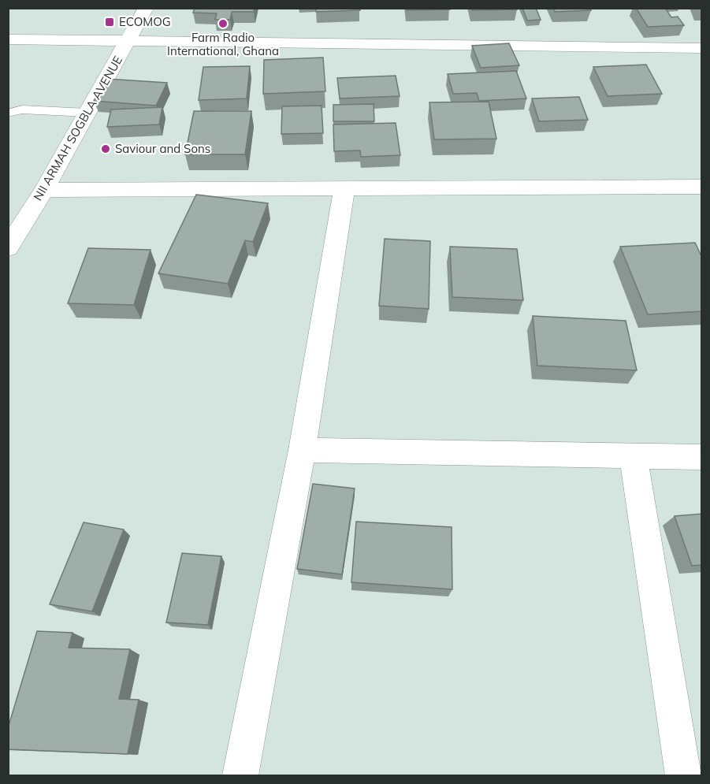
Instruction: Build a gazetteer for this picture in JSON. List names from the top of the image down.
{
  "streets": {
    "street": ["NII ARMAH SOGBLA AVENUE"]
  },
  "places": {
    "transit": ["ECOMOG"],
    "other": ["Farm Radio International, Ghana", "Saviour and Sons"]
  }
}
